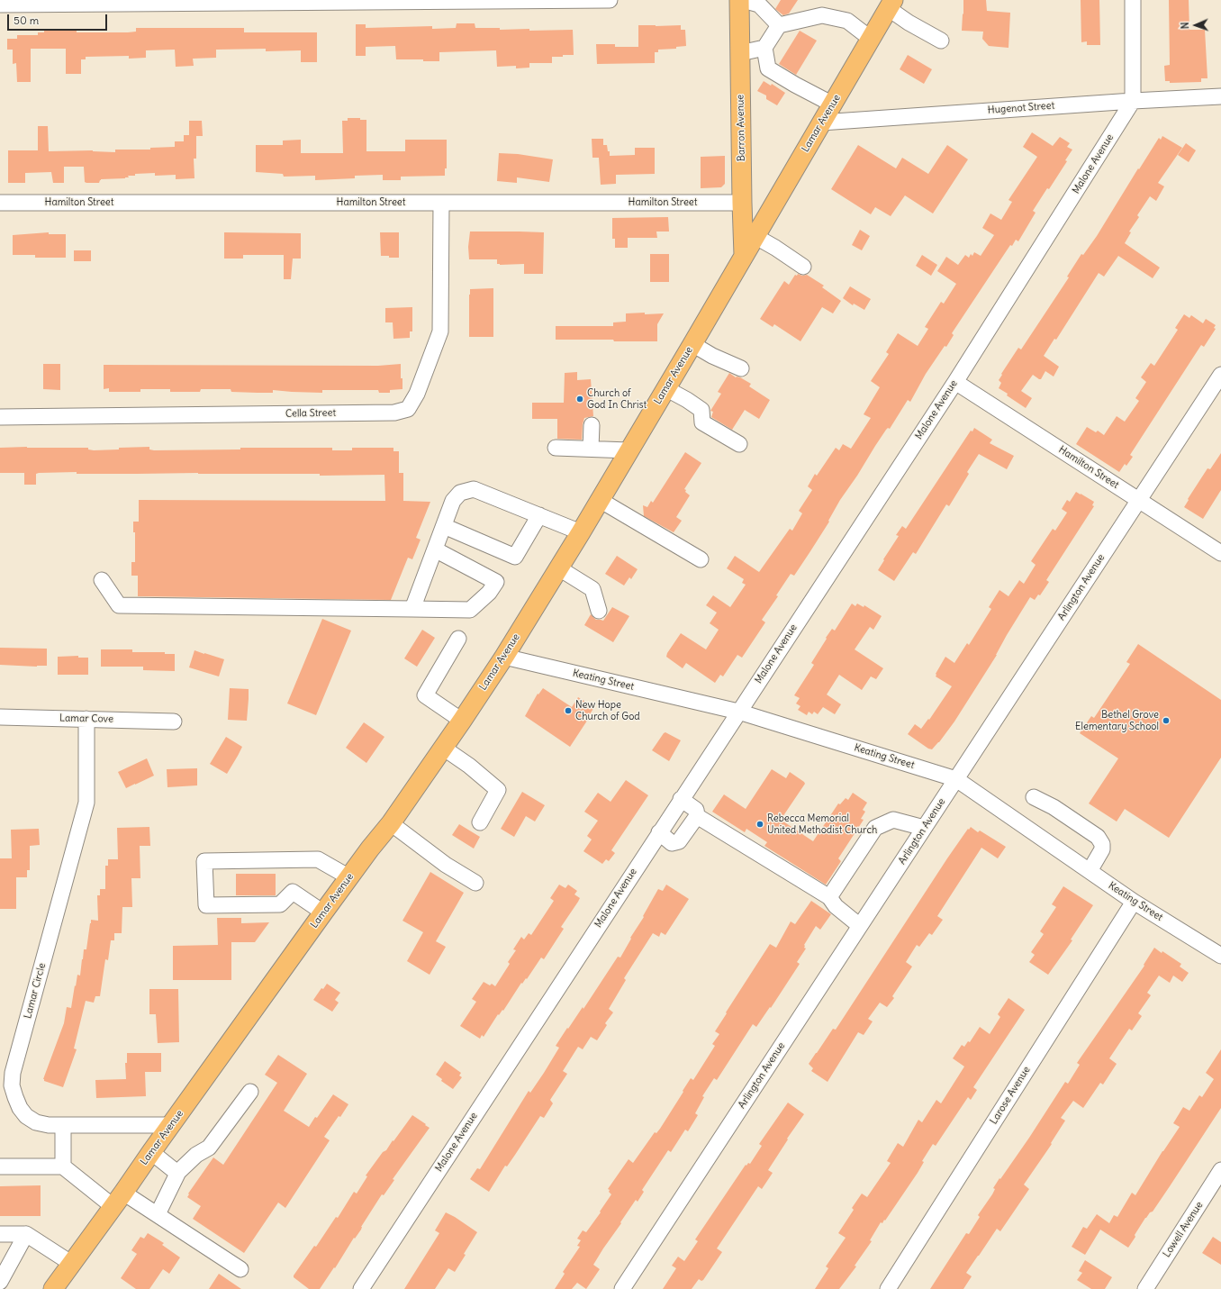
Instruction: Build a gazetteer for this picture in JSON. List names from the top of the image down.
{
  "streets": {
    "main road": ["Lamar Avenue", "Barron Avenue"],
    "street": [
      "Hugenot Street",
      "Malone Avenue",
      "Hamilton Street",
      "Cella Street",
      "Arlington Avenue",
      "Keating Street",
      "Lamar Cove",
      "Lamar Circle",
      "Larose Avenue",
      "Lowell Avenue"
    ]
  },
  "crossings": [
    ["Hugenot Street", "Lamar Avenue"],
    ["Hugenot Street", "Malone Avenue"],
    ["Lamar Avenue", "Barron Avenue"],
    ["Lamar Avenue", "Keating Street"],
    ["Lamar Avenue", "Lamar Circle"],
    ["Barron Avenue", "Hamilton Street"],
    ["Malone Avenue", "Hamilton Street"],
    ["Malone Avenue", "Keating Street"],
    ["Hamilton Street", "Cella Street"],
    ["Hamilton Street", "Arlington Avenue"],
    ["Arlington Avenue", "Keating Street"],
    ["Keating Street", "Larose Avenue"],
    ["Lamar Cove", "Lamar Circle"]
  ],
  "places": [
    "Church of God In Christ",
    "New Hope Church of God",
    "Bethel Grove Elementary School",
    "Rebecca Memorial United Methodist Church"
  ],
  "scale_bar": "50 m",
  "north": "left"
}
